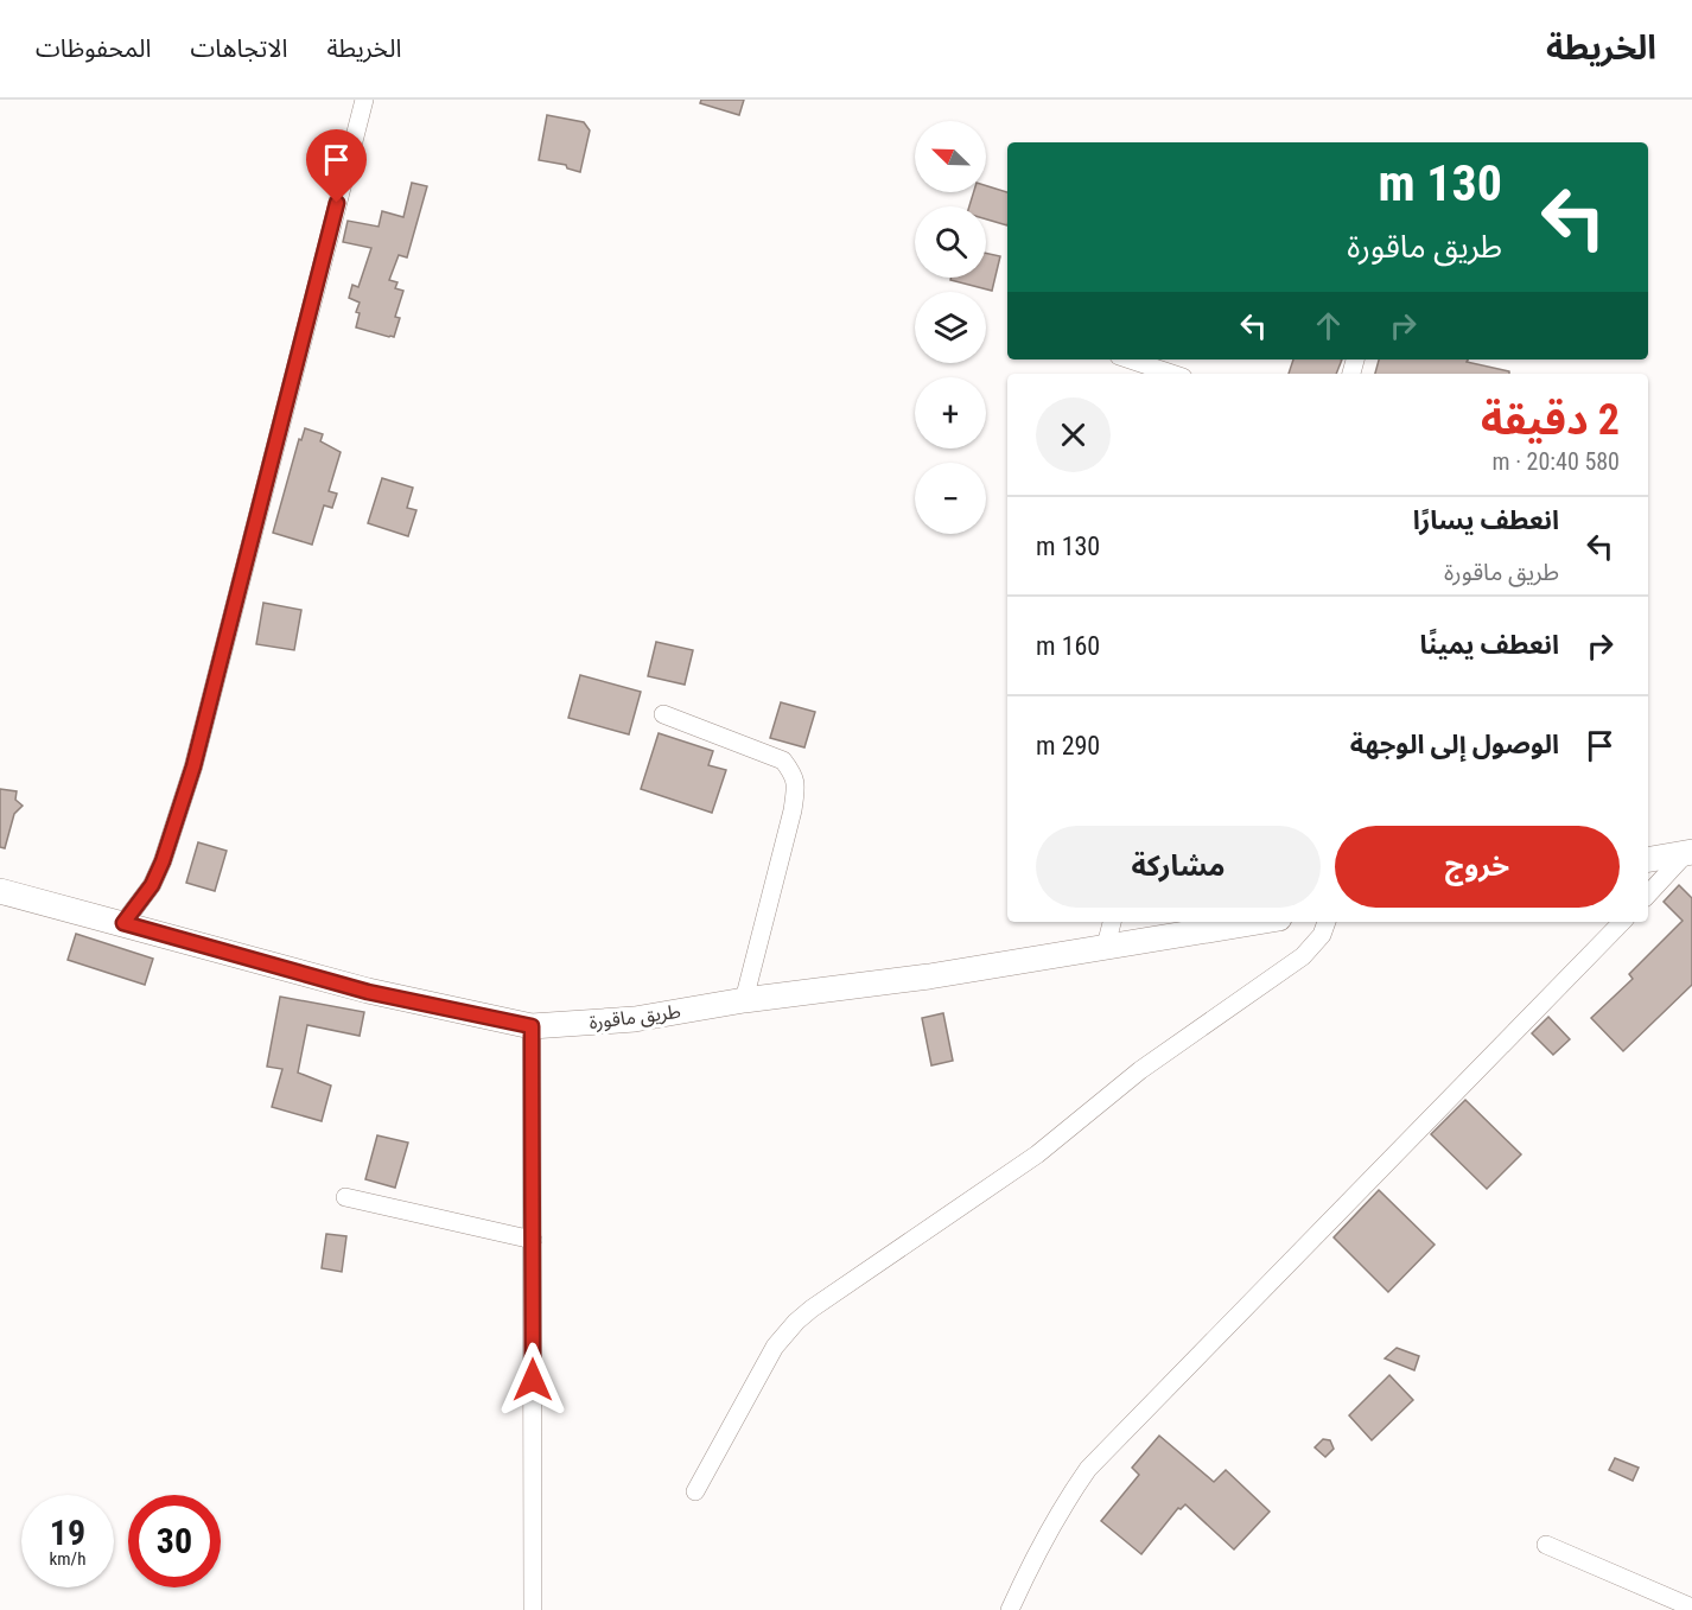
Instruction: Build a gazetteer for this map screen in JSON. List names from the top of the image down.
{
  "streets": {
    "street": ["طريق ماقورة"]
  },
  "north": "top left",
  "page": {
    "header": "الخريطة",
    "nav": ["الخريطة", "الاتجاهات", "المحفوظات"],
    "map_buttons": ["+", "−"],
    "turn": ["130 m", "طريق ماقورة"],
    "heading": ["2 دقيقة", "580 m · 20:40"],
    "list": [
      {
        "name": "انعطف يسارًا",
        "note": "طريق ماقورة",
        "value": "130 m"
      },
      {
        "name": "انعطف يمينًا",
        "value": "160 m"
      },
      {
        "name": "الوصول إلى الوجهة",
        "value": "290 m"
      }
    ],
    "buttons": ["خروج", "مشاركة"],
    "speed": "19 km/h",
    "limit": "30"
  }
}
